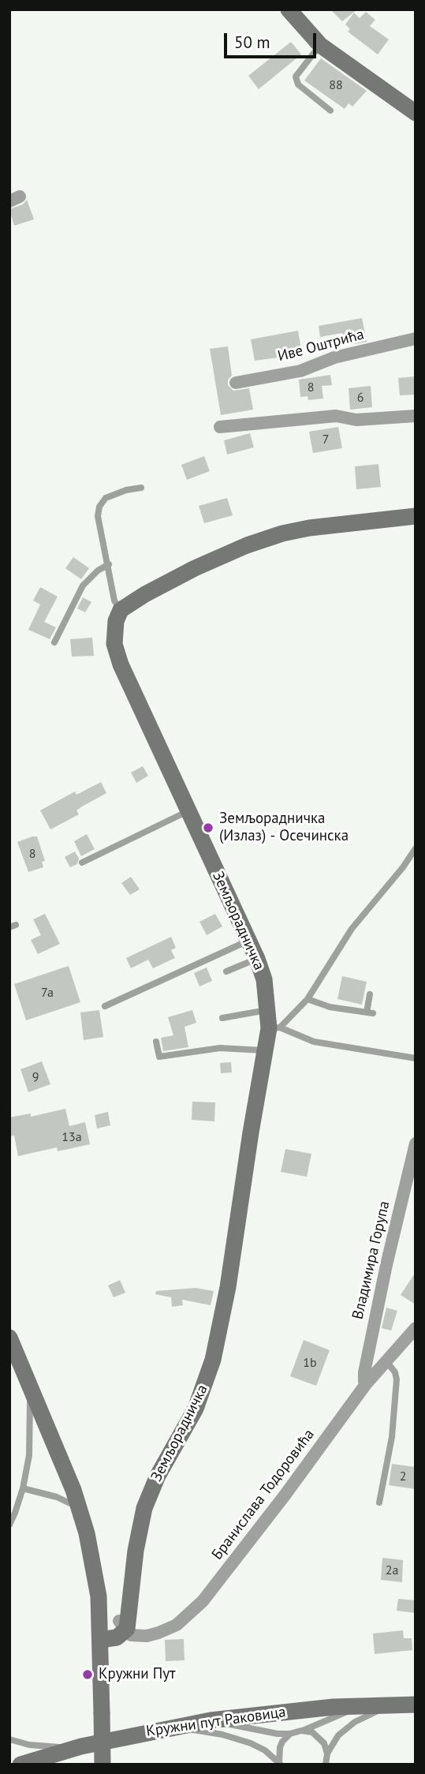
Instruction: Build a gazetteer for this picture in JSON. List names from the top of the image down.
{
  "streets": {
    "street": [
      "Иве Оштрића",
      "Земљорадничка",
      "Владимира Горупа",
      "Бранислава Тодоровића",
      "Кружни пут Раковица"
    ]
  },
  "crossings": [
    ["Земљорадничка", "Бранислава Тодоровића"],
    ["Владимира Горупа", "Бранислава Тодоровића"]
  ],
  "places": ["Земљорадничка (Излаз) - Осечинска", "Кружни Пут"],
  "house_numbers": [
    "88",
    "8",
    "6",
    "7",
    "8",
    "7a",
    "9",
    "13a",
    "1b",
    "2",
    "2a"
  ],
  "scale_bar": "50 m"
}
